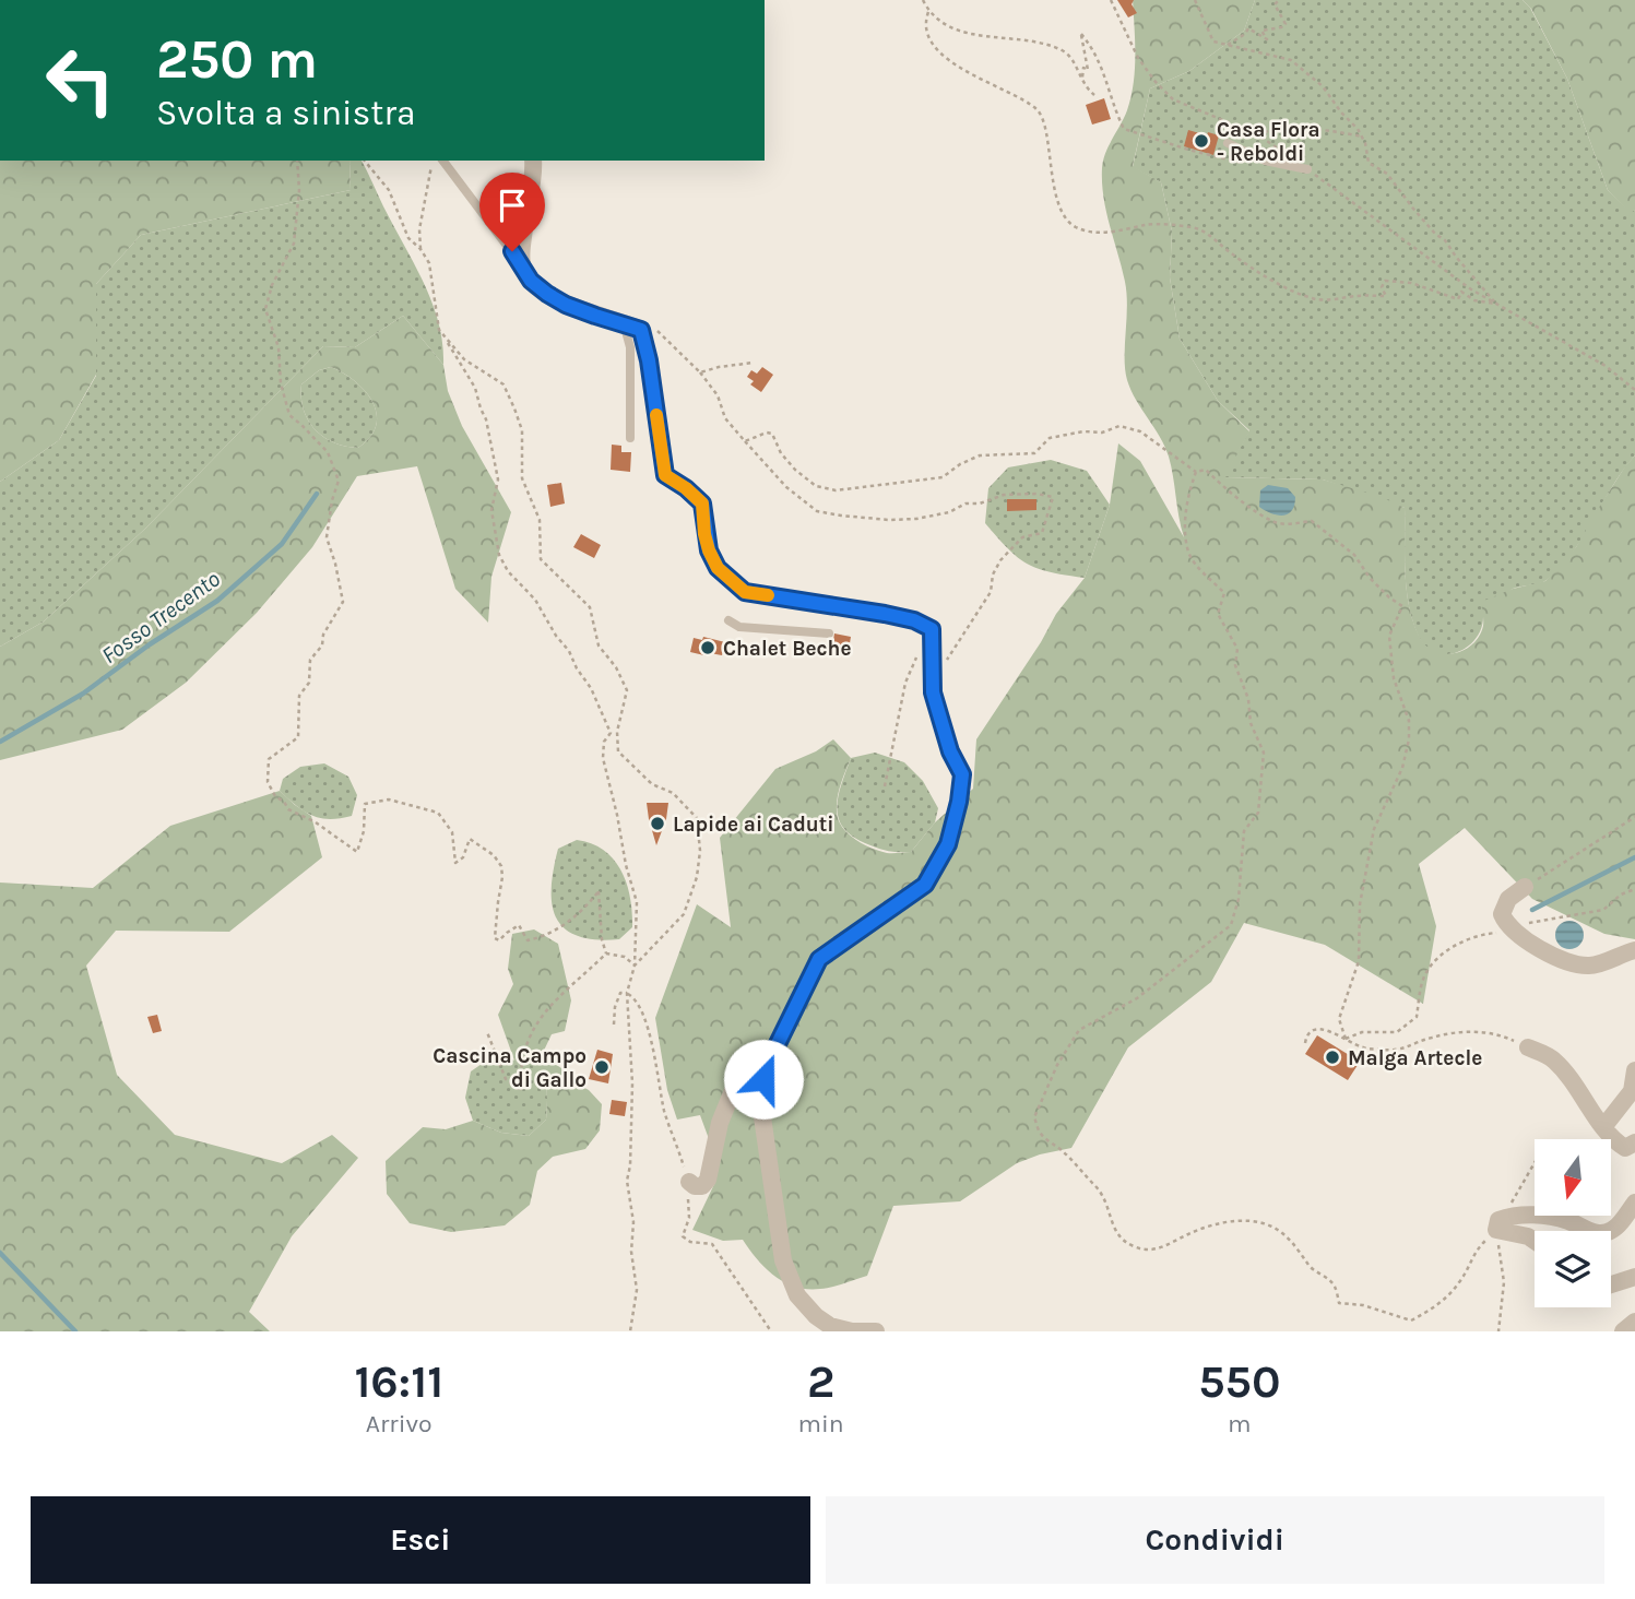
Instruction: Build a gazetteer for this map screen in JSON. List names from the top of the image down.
{
  "water": ["Fosso Trecento"],
  "places": [
    "Casa Flora - Reboldi",
    "Chalet Beche",
    "Lapide ai Caduti",
    "Malga Artecle",
    "Cascina Campo di Gallo"
  ],
  "north": "bottom",
  "page": {
    "turn": ["250 m", "Svolta a sinistra"],
    "eta": [
      "16:11",
      "Arrivo",
      "2",
      "min",
      "550",
      "m"
    ],
    "buttons": ["Esci", "Condividi"]
  }
}
